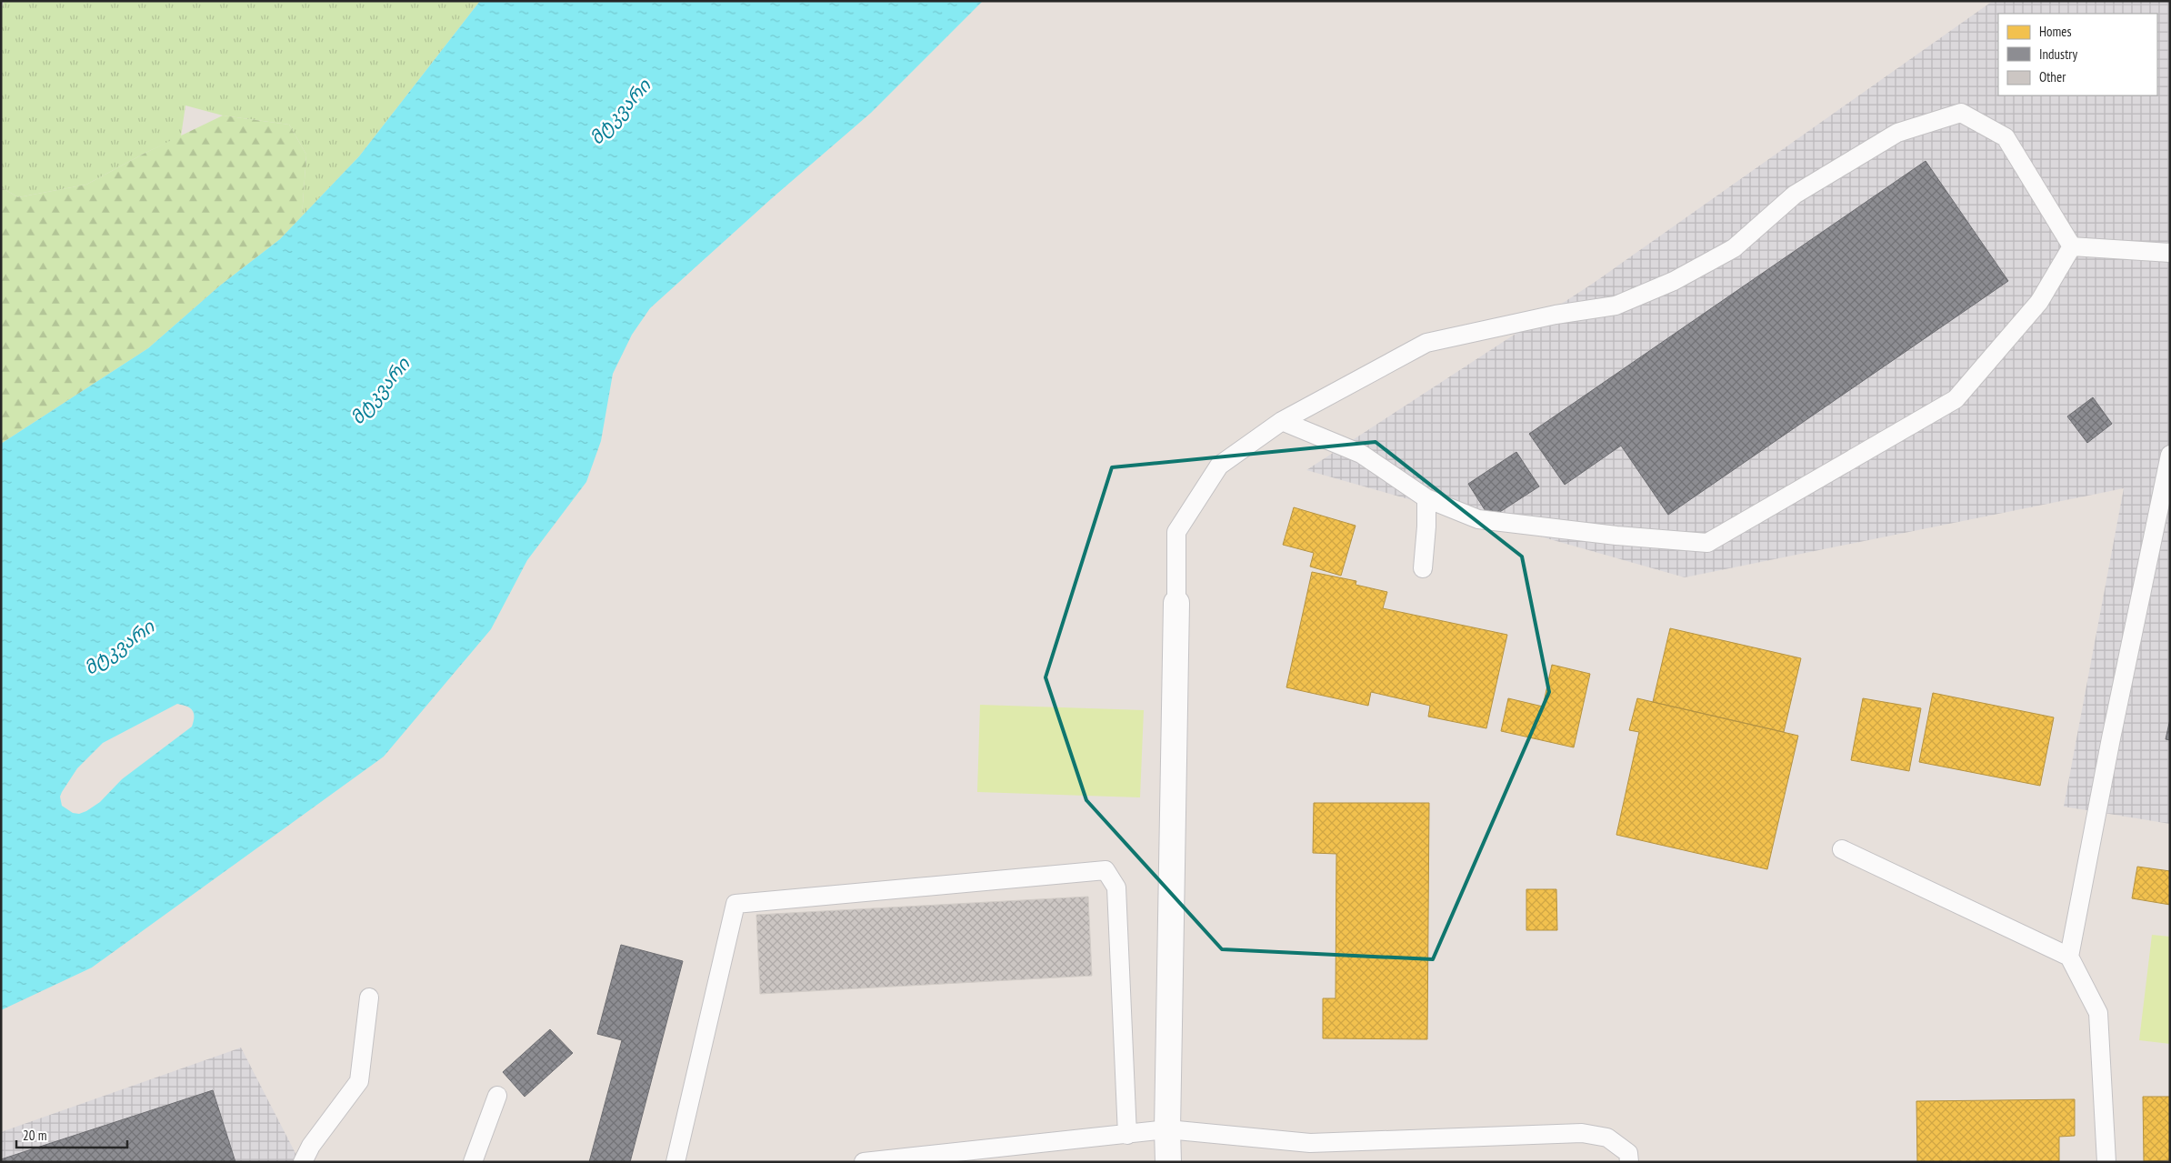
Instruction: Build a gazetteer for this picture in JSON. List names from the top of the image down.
{
  "water": ["მტკვარი"],
  "legend": ["Homes", "Industry", "Other"],
  "scale_bar": "20 m"
}
